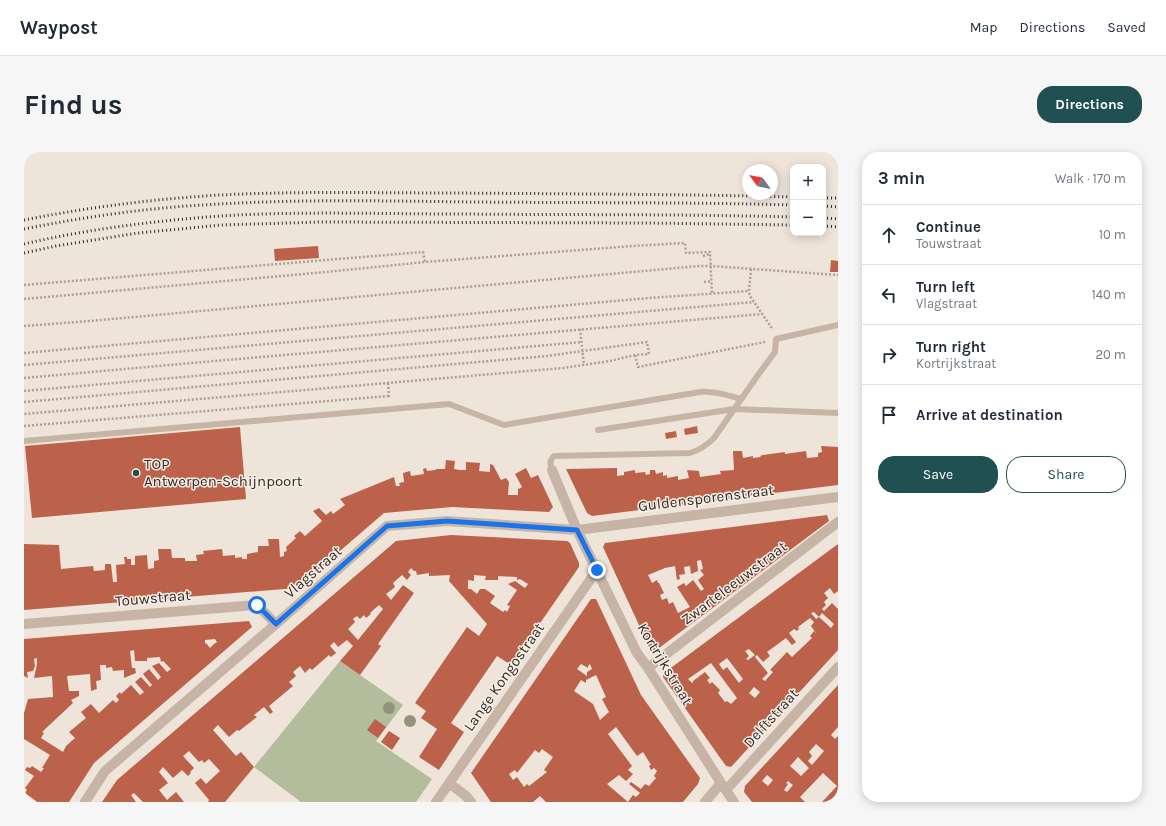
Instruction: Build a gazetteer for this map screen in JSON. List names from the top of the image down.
{
  "streets": {
    "street": [
      "Guldensporenstraat",
      "Vlagstraat",
      "Zwarteleeuwstraat",
      "Touwstraat",
      "Kortrijkstraat",
      "Lange Kongostraat",
      "Delftstraat"
    ]
  },
  "crossings": [
    ["Guldensporenstraat", "Vlagstraat"],
    ["Guldensporenstraat", "Kortrijkstraat"],
    ["Vlagstraat", "Touwstraat"],
    ["Vlagstraat", "Kortrijkstraat"],
    ["Zwarteleeuwstraat", "Kortrijkstraat"],
    ["Kortrijkstraat", "Lange Kongostraat"],
    ["Kortrijkstraat", "Delftstraat"]
  ],
  "places": ["TOP Antwerpen-Schijnpoort"],
  "north": "top left",
  "page": {
    "header": "Waypost",
    "nav": ["Map", "Directions", "Saved"],
    "buttons": [
      "Directions",
      ["Save", "Share"]
    ],
    "title": "Find us",
    "heading": ["3 min", "Walk · 170 m"],
    "map_buttons": ["+", "−"],
    "list": [
      ["Continue", "Touwstraat", "10 m"],
      ["Turn left", "Vlagstraat", "140 m"],
      ["Turn right", "Kortrijkstraat", "20 m"],
      "Arrive at destination"
    ]
  }
}
